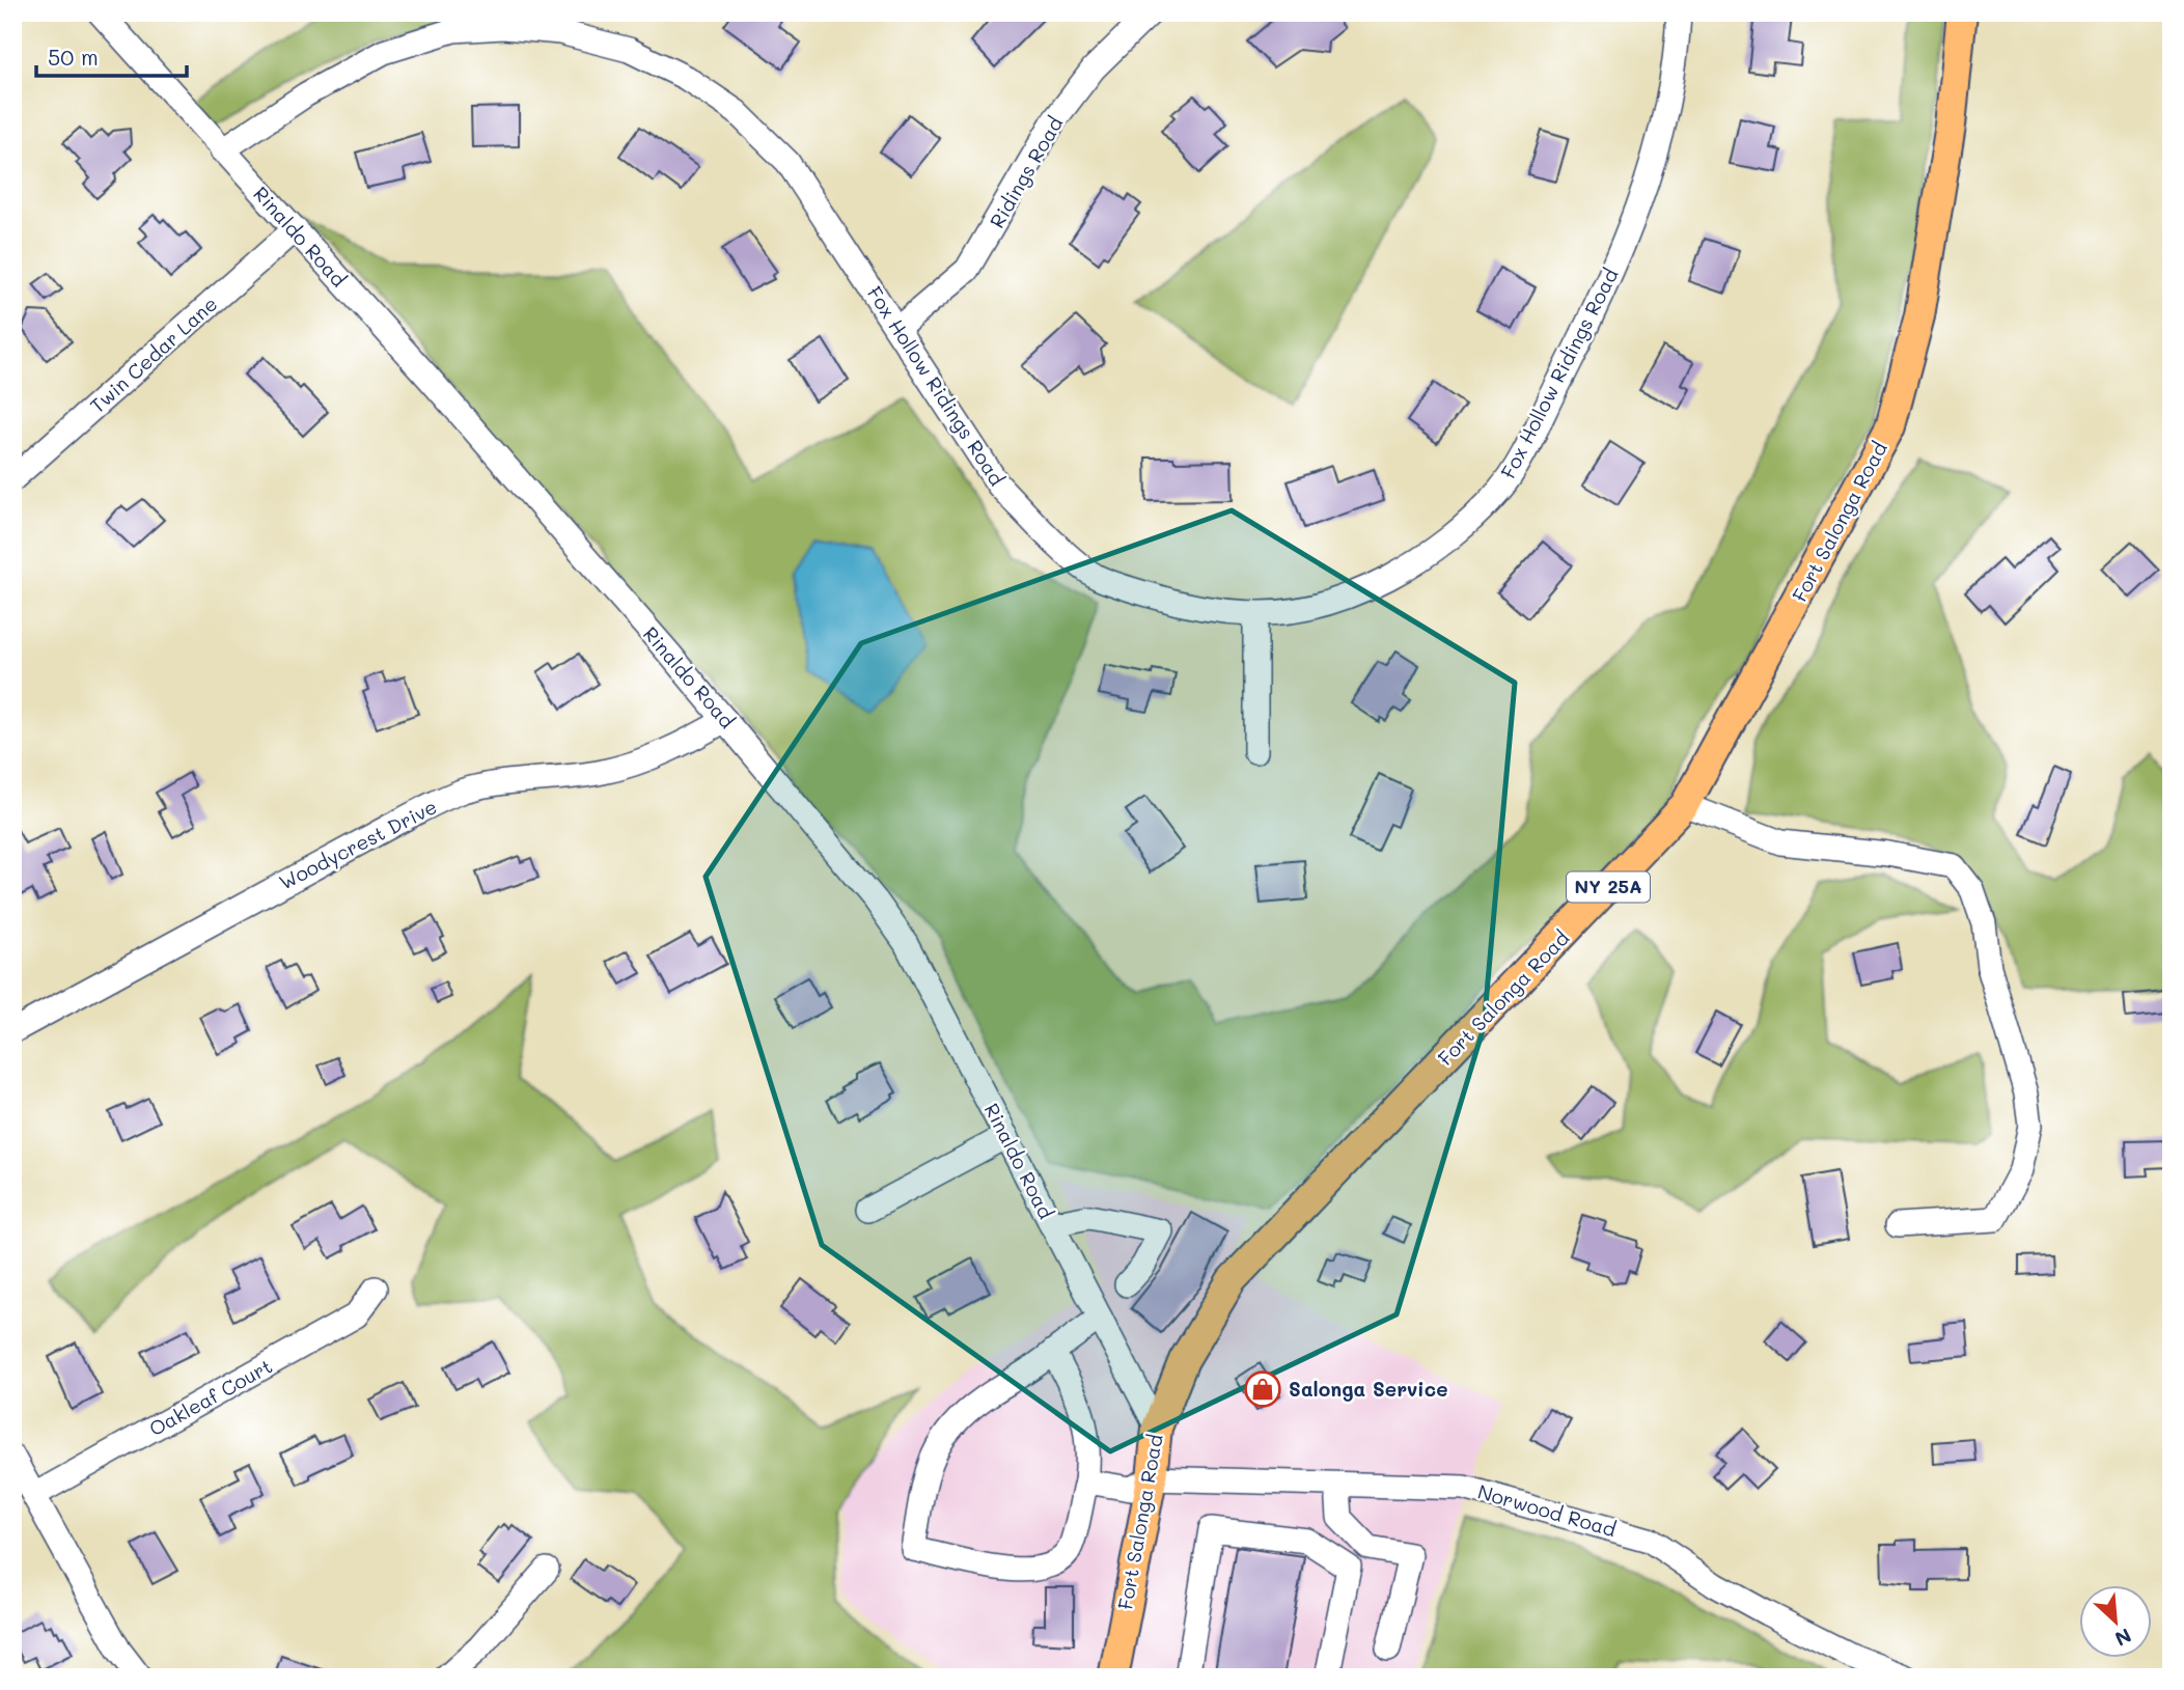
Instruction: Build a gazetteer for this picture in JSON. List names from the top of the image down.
{
  "streets": {
    "main road": ["Fort Salonga Road", "NY 25A"],
    "street": [
      "Ridings Road",
      "Rinaldo Road",
      "Twin Cedar Lane",
      "Fox Hollow Ridings Road",
      "Woodycrest Drive",
      "Oakleaf Court",
      "Norwood Road"
    ]
  },
  "crossings": [
    ["Ridings Road", "Fox Hollow Ridings Road"],
    ["Rinaldo Road", "Twin Cedar Lane"],
    ["Rinaldo Road", "Fox Hollow Ridings Road"],
    ["Rinaldo Road", "Fort Salonga Road"],
    ["Rinaldo Road", "Woodycrest Drive"],
    ["Fort Salonga Road", "Norwood Road"]
  ],
  "places": {
    "shop": ["Salonga Service"]
  },
  "scale_bar": "50 m",
  "north": "bottom right"
}
